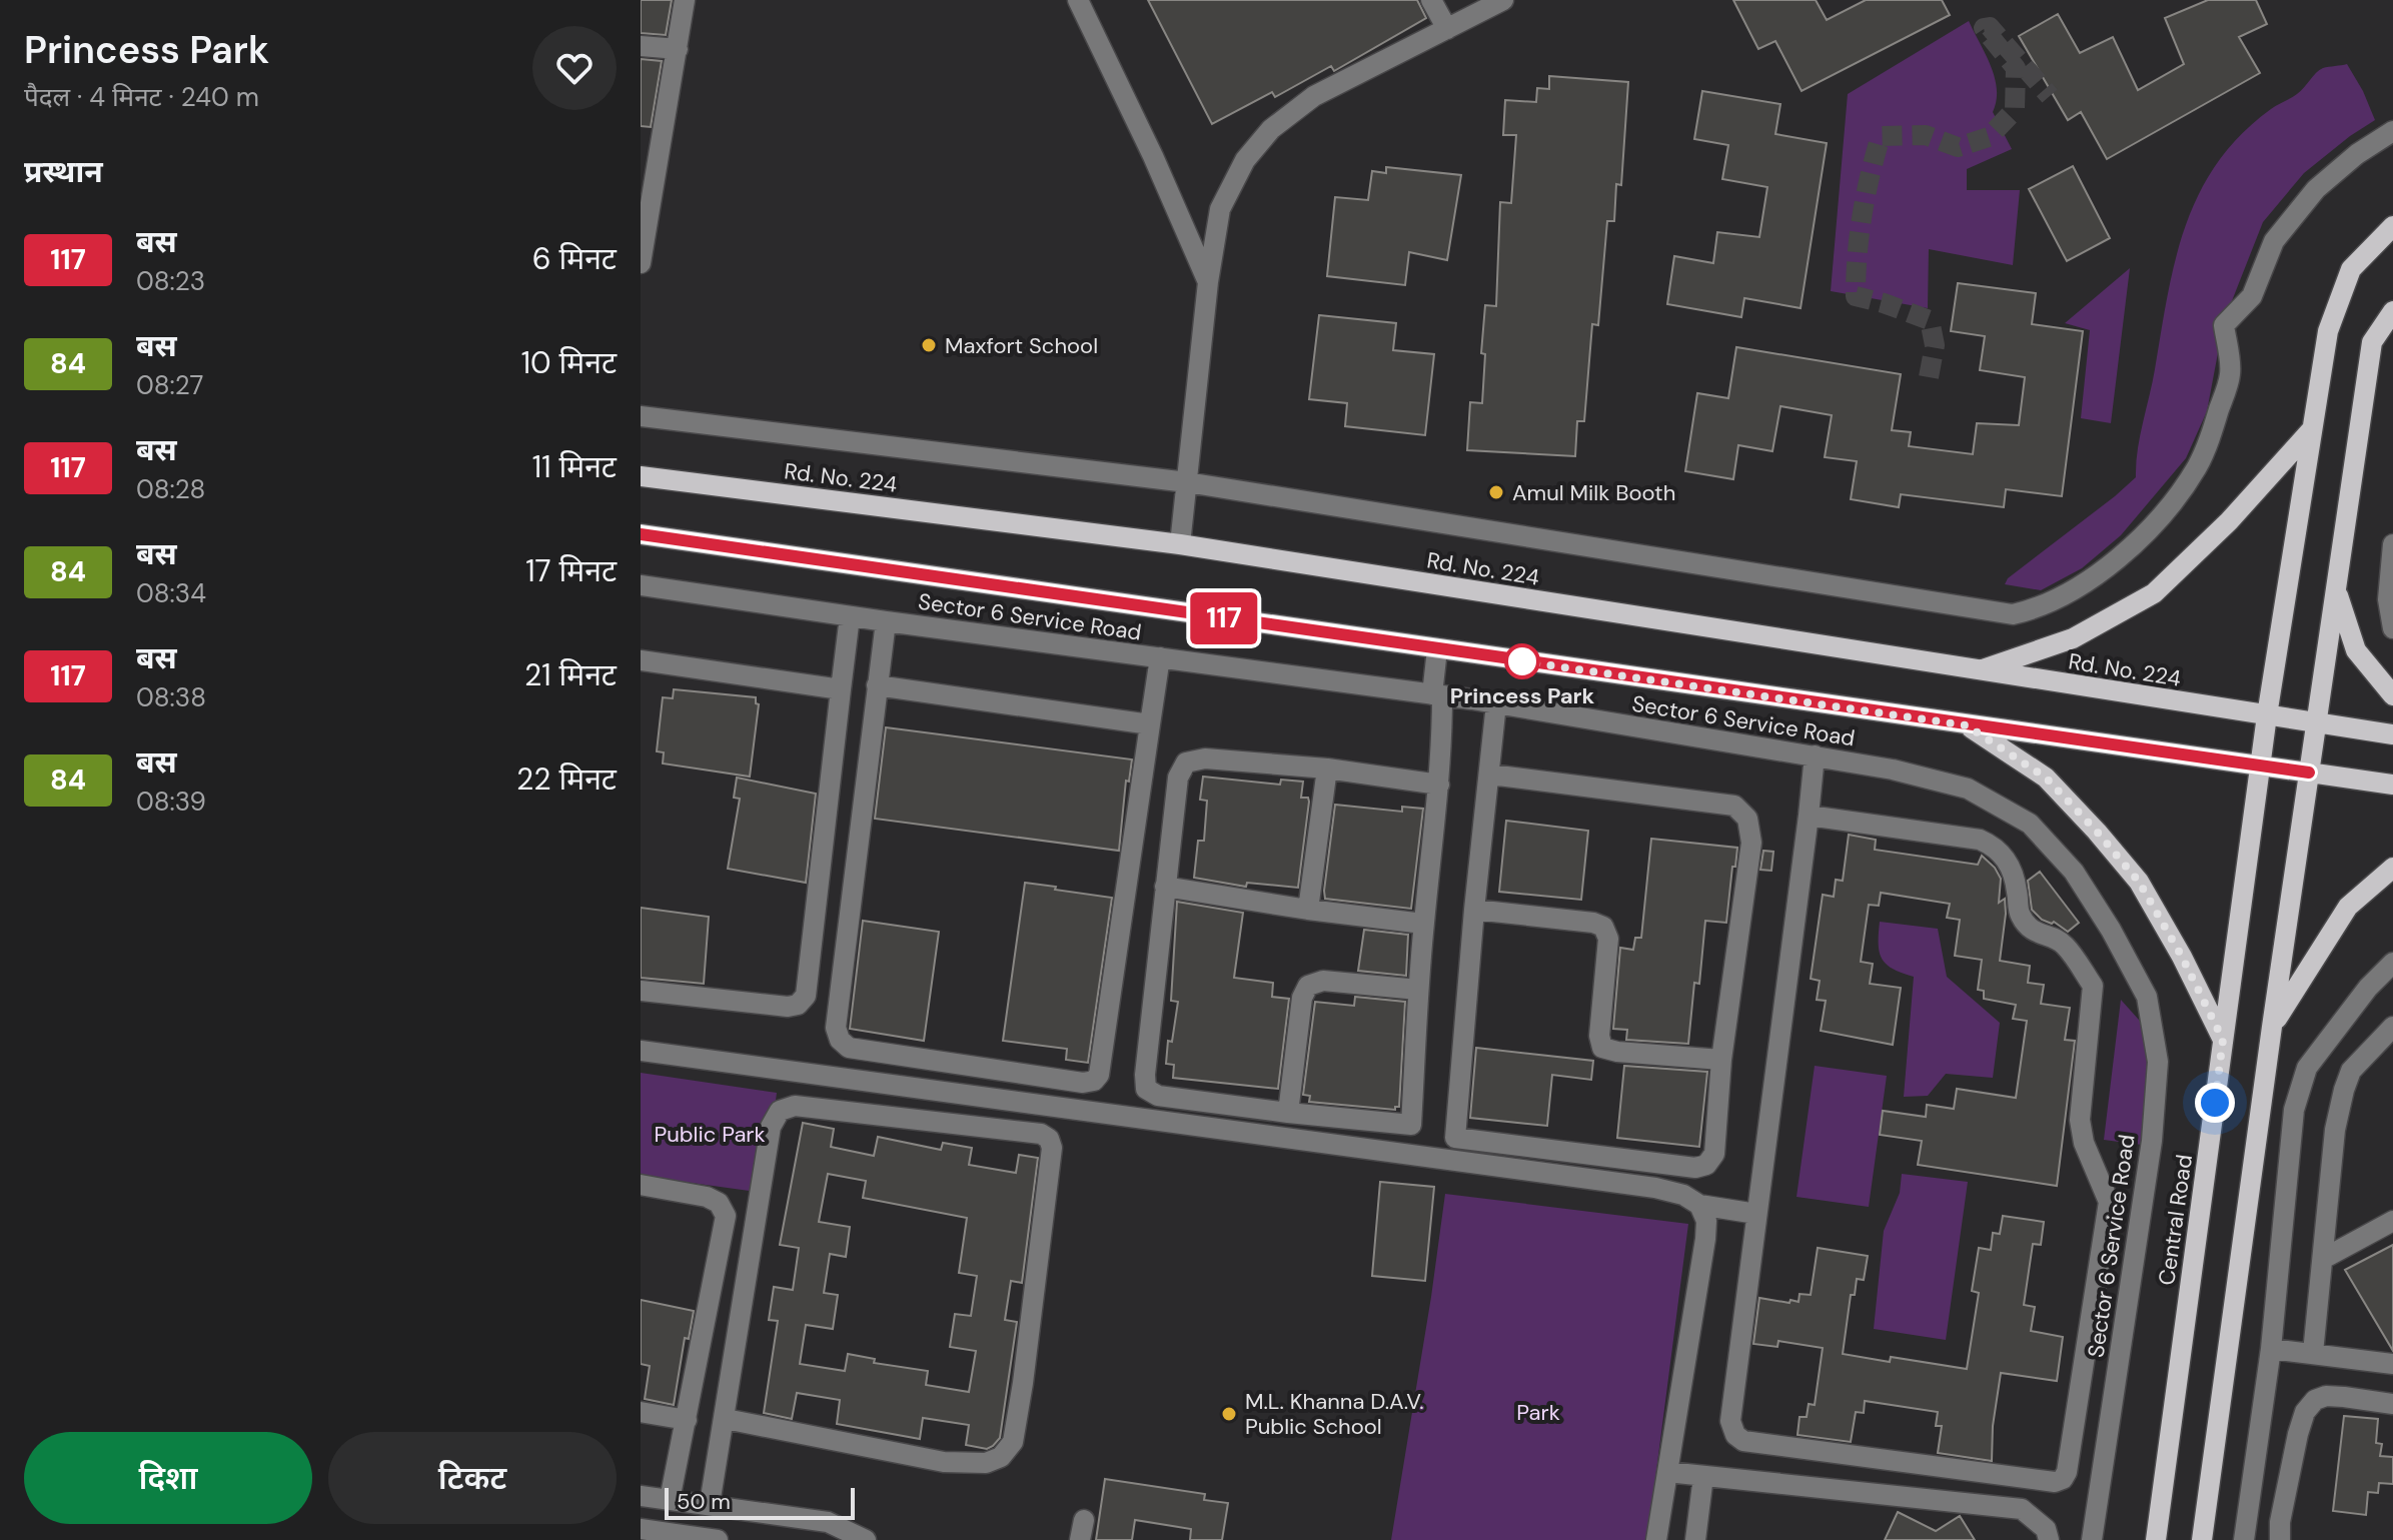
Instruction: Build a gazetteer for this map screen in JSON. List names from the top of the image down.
{
  "streets": {
    "main road": ["Rd. No. 224", "Central Road"],
    "street": ["Sector 6 Service Road"]
  },
  "crossings": [
    ["Rd. No. 224", "Central Road"]
  ],
  "parks": ["Public Park", "Park"],
  "places": [
    "Maxfort School",
    "Amul Milk Booth",
    "Princess Park",
    "M.L. Khanna D.A.V. Public School"
  ],
  "lines": ["bus line 117"],
  "scale_bar": "50 m",
  "page": {
    "heading": [
      ["Princess Park", "पैदल · 4 मिनट · 240 m"],
      "प्रस्थान"
    ],
    "on_map": "117",
    "list": [
      {
        "mark": "117",
        "name": "बस",
        "note": "08:23",
        "value": "6 मिनट"
      },
      {
        "mark": "84",
        "name": "बस",
        "note": "08:27",
        "value": "10 मिनट"
      },
      {
        "mark": "117",
        "name": "बस",
        "note": "08:28",
        "value": "11 मिनट"
      },
      {
        "mark": "84",
        "name": "बस",
        "note": "08:34",
        "value": "17 मिनट"
      },
      {
        "mark": "117",
        "name": "बस",
        "note": "08:38",
        "value": "21 मिनट"
      },
      {
        "mark": "84",
        "name": "बस",
        "note": "08:39",
        "value": "22 मिनट"
      }
    ],
    "buttons": ["दिशा", "टिकट"],
    "scale": "50 m"
  }
}
